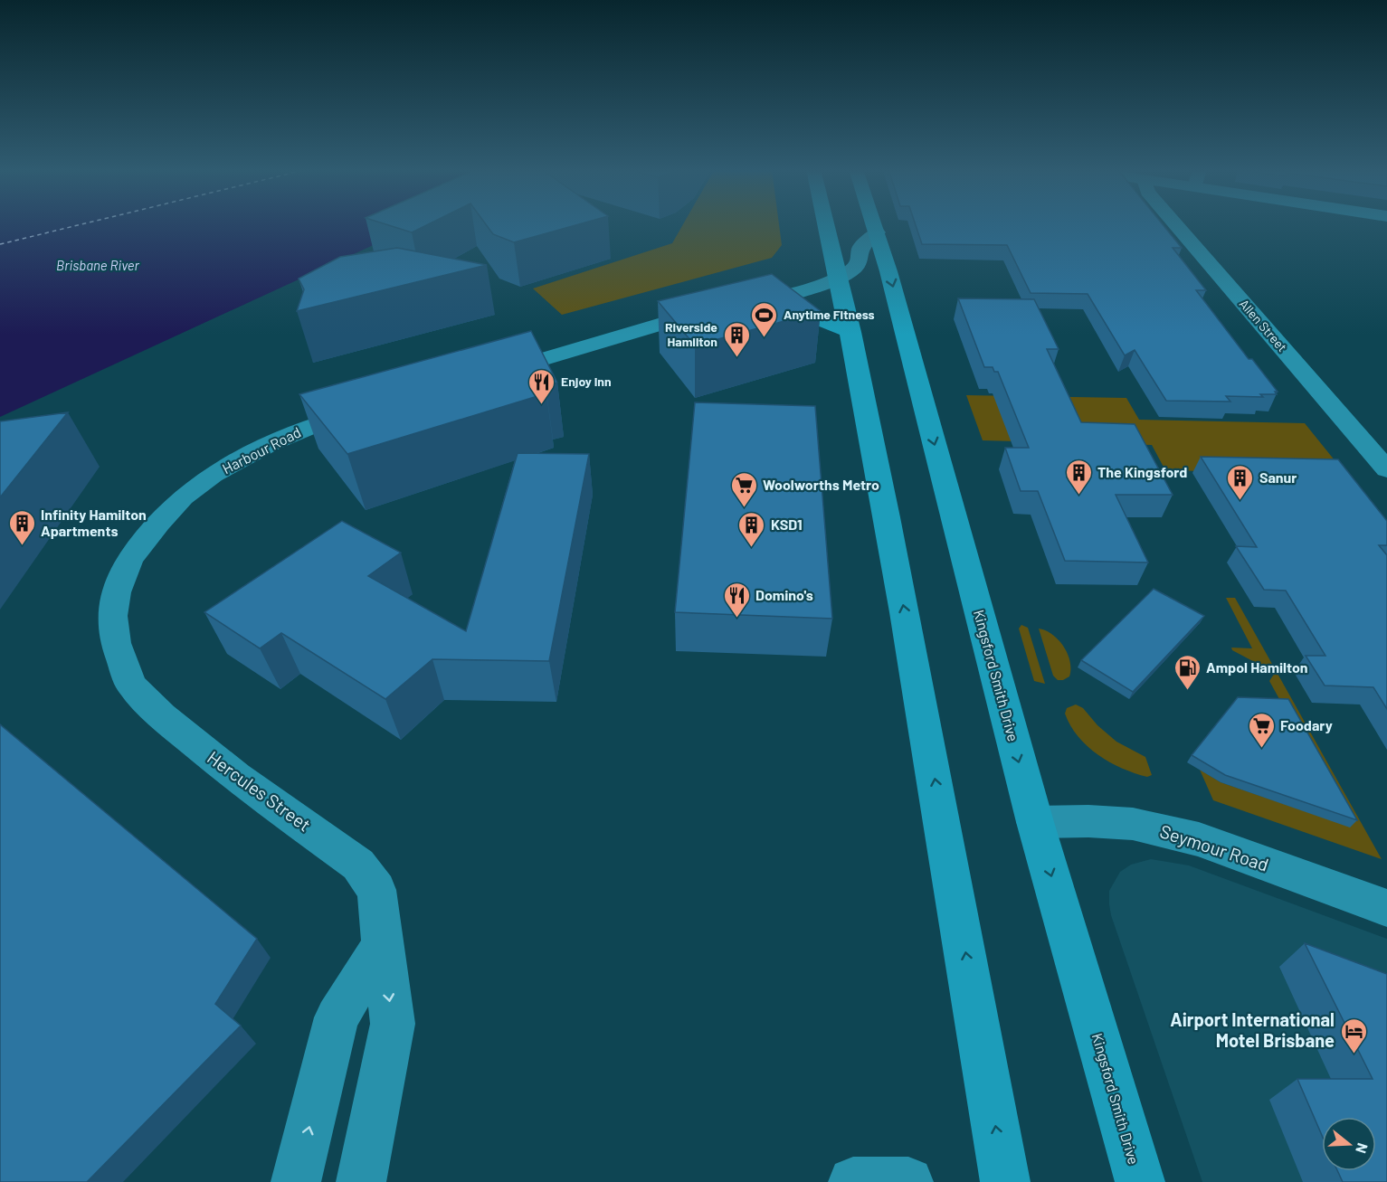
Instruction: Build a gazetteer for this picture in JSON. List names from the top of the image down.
{
  "streets": {
    "highway": ["Kingsford Smith Drive"],
    "street": [
      "Allen Street",
      "Harbour Road",
      "Hercules Street",
      "Seymour Road"
    ]
  },
  "crossings": [
    ["Harbour Road", "Hercules Street"],
    ["Kingsford Smith Drive", "Seymour Road"]
  ],
  "water": ["Brisbane River"],
  "places": {
    "sports": ["Anytime Fitness"],
    "building": [
      "Riverside Hamilton",
      "The Kingsford",
      "Sanur",
      "Infinity Hamilton Apartments",
      "KSD1"
    ],
    "restaurant": ["Enjoy Inn", "Domino's"],
    "supermarket": ["Woolworths Metro", "Foodary"],
    "fuel station": ["Ampol Hamilton"],
    "hotel": ["Airport International Motel Brisbane"]
  },
  "north": "right"
}
